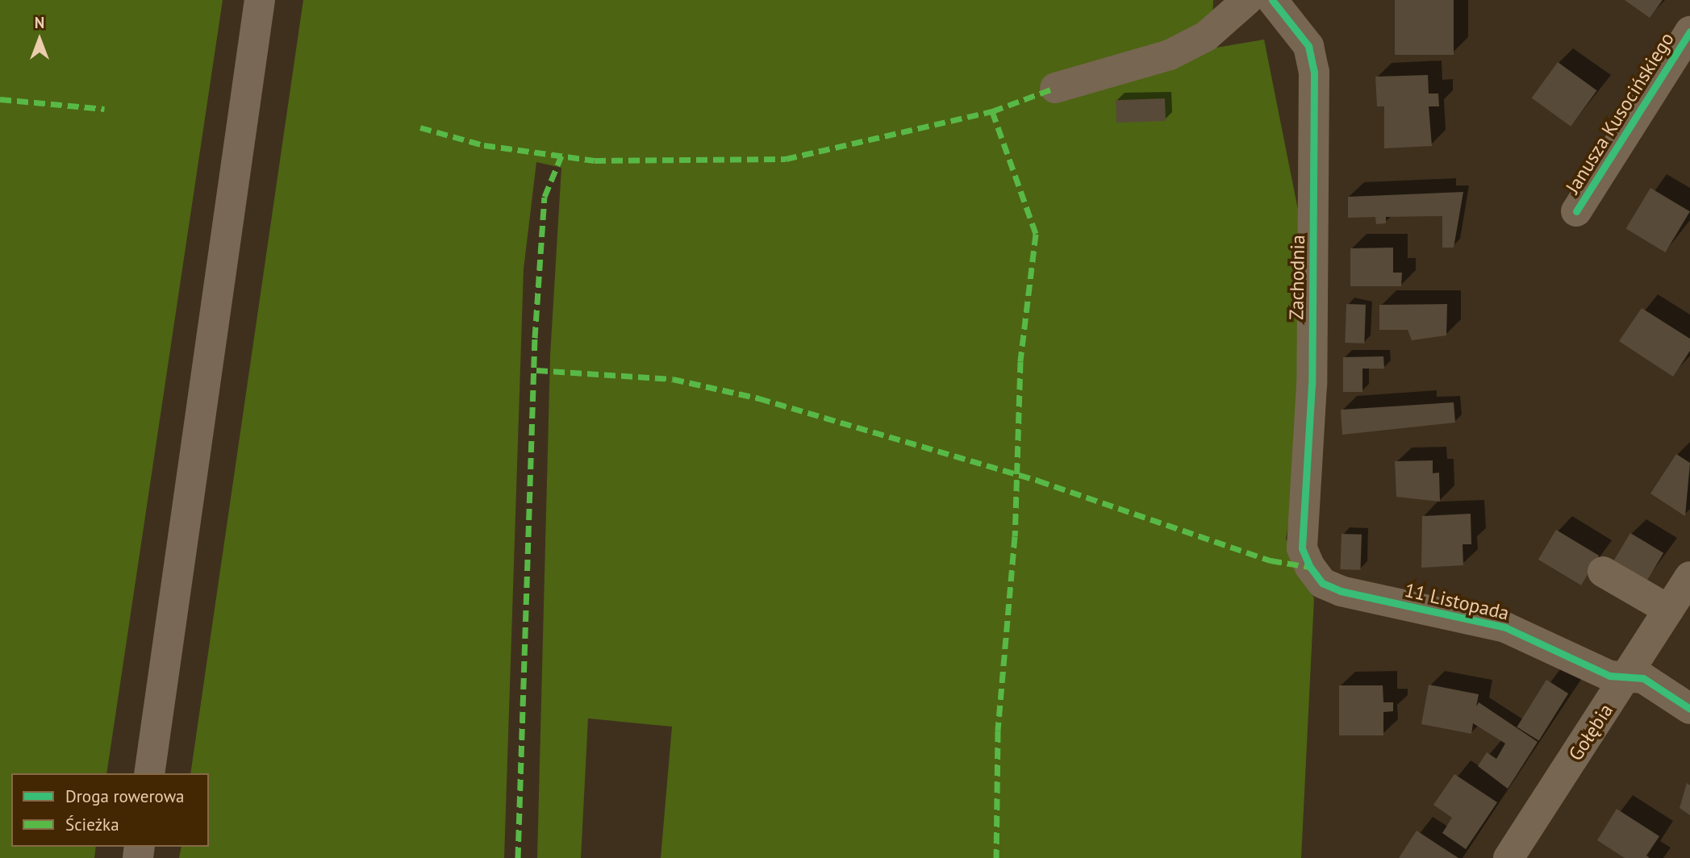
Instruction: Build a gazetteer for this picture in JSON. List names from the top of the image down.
{
  "streets": {
    "street": [
      "Janusza Kusocińskiego",
      "Zachodnia",
      "11 Listopada",
      "Gołębia"
    ]
  },
  "crossings": [
    ["Zachodnia", "11 Listopada"],
    ["11 Listopada", "Gołębia"]
  ],
  "legend": ["Droga rowerowa", "Ścieżka"],
  "north": "top"
}
